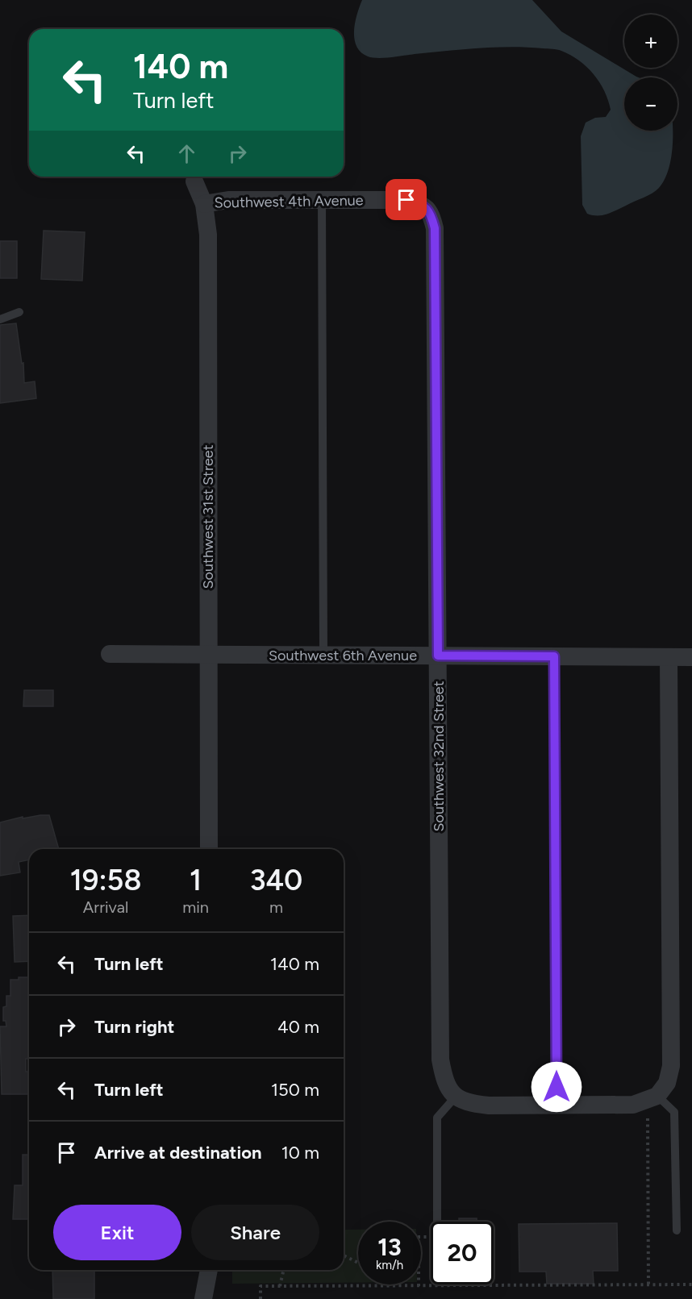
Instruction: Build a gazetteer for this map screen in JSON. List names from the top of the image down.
{
  "streets": {
    "street": [
      "Southwest 4th Avenue",
      "Southwest 31st Street",
      "Southwest 6th Avenue",
      "Southwest 32nd Street"
    ]
  },
  "crossings": [
    ["Southwest 4th Avenue", "Southwest 31st Street"],
    ["Southwest 4th Avenue", "Southwest 32nd Street"],
    ["Southwest 31st Street", "Southwest 6th Avenue"],
    ["Southwest 6th Avenue", "Southwest 32nd Street"]
  ],
  "page": {
    "map_buttons": ["+", "−"],
    "turn": ["140 m", "Turn left"],
    "eta": [
      "19:58",
      "Arrival",
      "1",
      "min",
      "340",
      "m"
    ],
    "list": [
      {
        "name": "Turn left",
        "value": "140 m"
      },
      {
        "name": "Turn right",
        "value": "40 m"
      },
      {
        "name": "Turn left",
        "value": "150 m"
      },
      {
        "name": "Arrive at destination",
        "value": "10 m"
      }
    ],
    "buttons": ["Exit", "Share"],
    "speed": "13 km/h",
    "limit": "20"
  }
}
